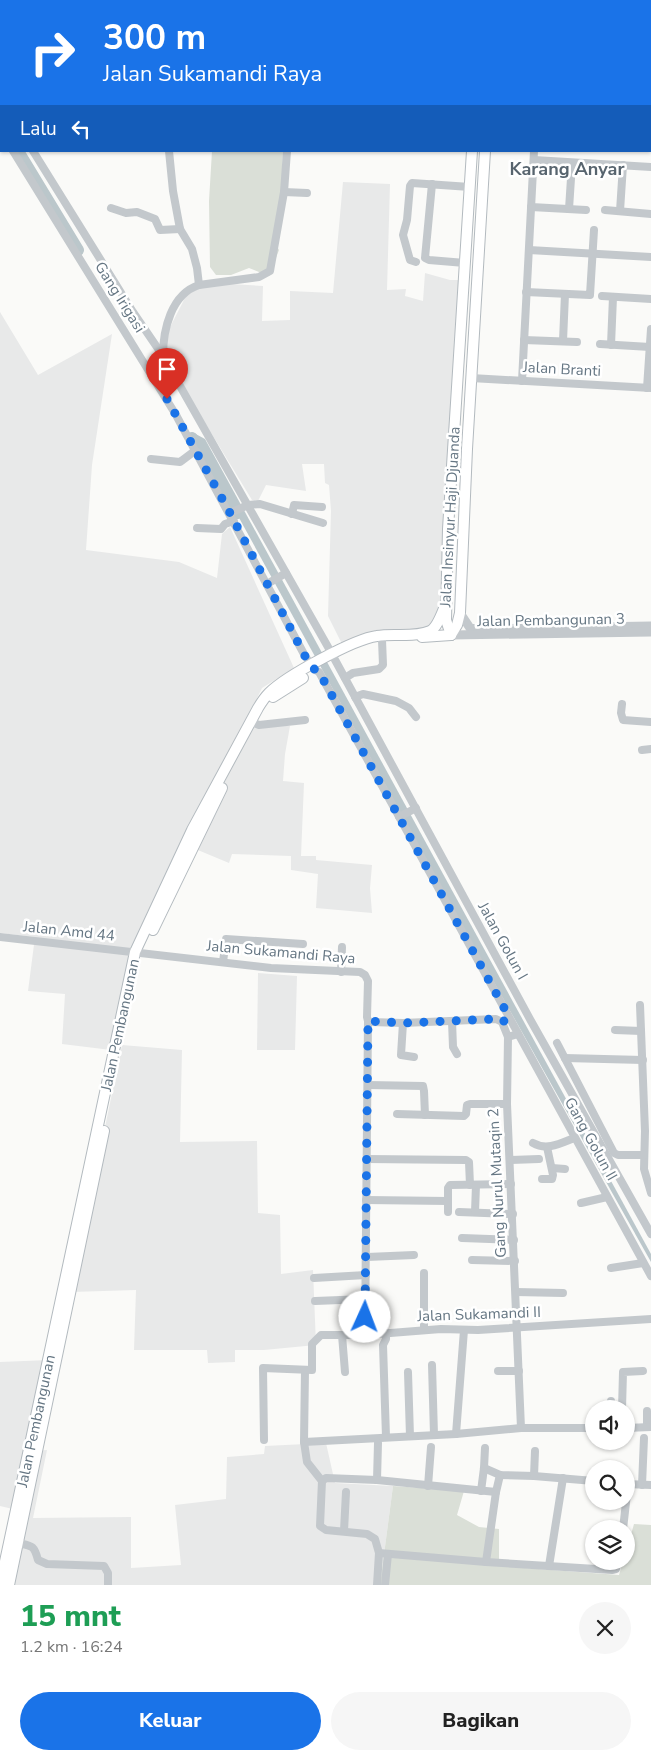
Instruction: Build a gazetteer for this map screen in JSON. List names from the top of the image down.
{
  "streets": {
    "main road": ["Jalan Insinyur Haji Djuanda", "Jalan Pembangunan"],
    "street": [
      "Gang Irigasi",
      "Jalan Branti",
      "Jalan Pembangunan 3",
      "Jalan Amd 44",
      "Jalan Golun I",
      "Jalan Sukamandi Raya",
      "Gang Golun II",
      "Gang Nurul Mutaqin 2",
      "Jalan Sukamandi II"
    ]
  },
  "crossings": [
    ["Gang Irigasi", "Jalan Pembangunan"],
    ["Gang Irigasi", "Gang Golun II"],
    ["Jalan Branti", "Jalan Insinyur Haji Djuanda"],
    ["Jalan Insinyur Haji Djuanda", "Jalan Pembangunan 3"],
    ["Jalan Insinyur Haji Djuanda", "Jalan Pembangunan"],
    ["Jalan Pembangunan 3", "Jalan Pembangunan"],
    ["Jalan Amd 44", "Jalan Sukamandi Raya"],
    ["Jalan Amd 44", "Jalan Pembangunan"],
    ["Jalan Golun I", "Jalan Pembangunan"],
    ["Jalan Sukamandi Raya", "Jalan Pembangunan"],
    ["Jalan Pembangunan", "Gang Golun II"],
    ["Gang Nurul Mutaqin 2", "Jalan Sukamandi II"]
  ],
  "districts": ["Karang Anyar"],
  "page": {
    "turn": ["300 m", "Jalan Sukamandi Raya"],
    "then": "Lalu",
    "heading": ["15 mnt", "1.2 km · 16:24"],
    "buttons": ["Keluar", "Bagikan"]
  }
}
